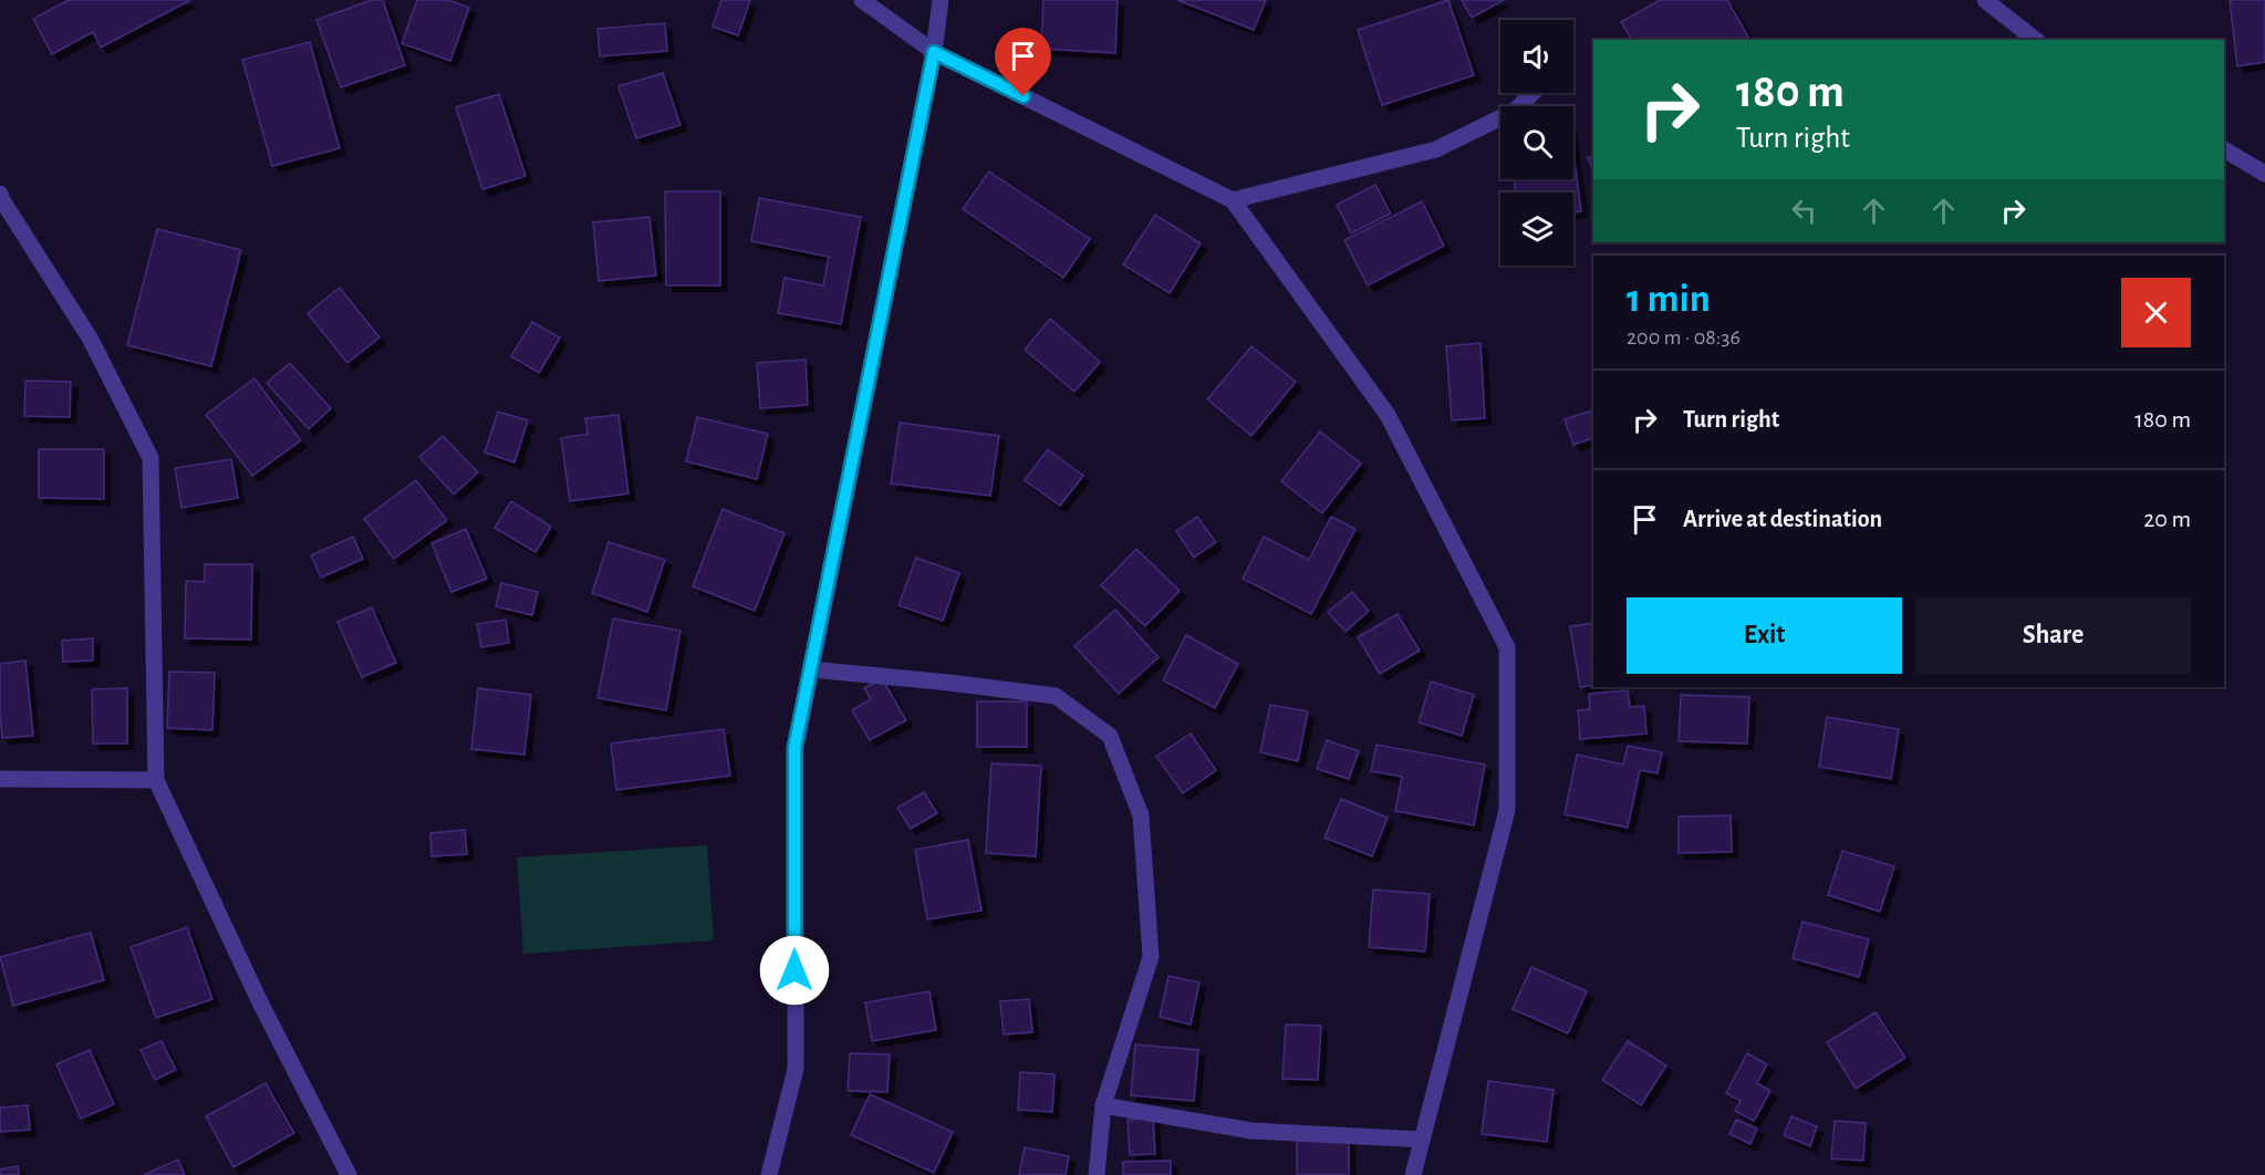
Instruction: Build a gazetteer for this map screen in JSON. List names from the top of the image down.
{
  "page": {
    "turn": ["180 m", "Turn right"],
    "heading": ["1 min", "200 m · 08:36"],
    "list": [
      {
        "name": "Turn right",
        "value": "180 m"
      },
      {
        "name": "Arrive at destination",
        "value": "20 m"
      }
    ],
    "buttons": ["Exit", "Share"]
  }
}
